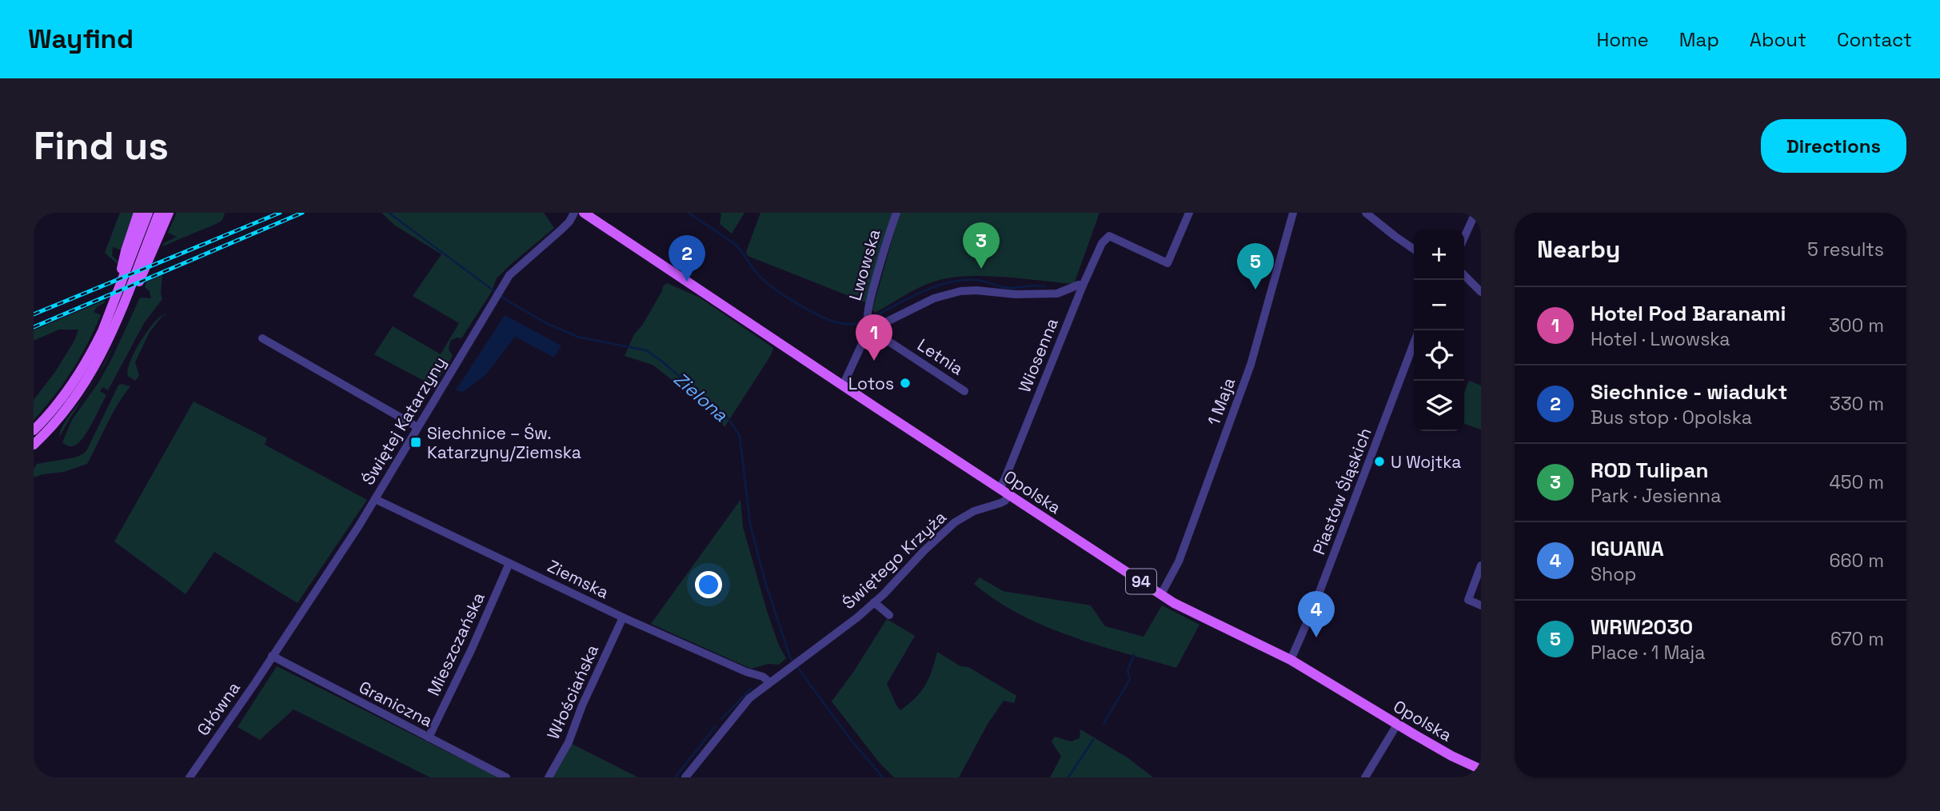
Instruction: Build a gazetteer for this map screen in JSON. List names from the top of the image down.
{
  "streets": {
    "main road": ["Opolska", "94"],
    "street": [
      "Lwowska",
      "Wiosenna",
      "Letnia",
      "1 Maja",
      "Świętej Katarzyny",
      "Piastów Śląskich",
      "Świętego Krzyża",
      "Ziemska",
      "Mieszczańska",
      "Włościańska",
      "Graniczna",
      "Główna"
    ]
  },
  "crossings": [
    ["Lwowska", "Letnia"],
    ["Wiosenna", "Opolska"],
    ["1 Maja", "Opolska"],
    ["Świętej Katarzyny", "Ziemska"],
    ["Świętej Katarzyny", "Graniczna"],
    ["Świętej Katarzyny", "Główna"],
    ["Piastów Śląskich", "Opolska"],
    ["Opolska", "Świętego Krzyża"],
    ["Świętego Krzyża", "Ziemska"],
    ["Ziemska", "Mieszczańska"],
    ["Ziemska", "Włościańska"],
    ["Mieszczańska", "Graniczna"],
    ["Graniczna", "Główna"]
  ],
  "water": ["Zielona"],
  "places": {
    "other": ["Lotos", "U Wojtka"],
    "transit": ["Siechnice – Św. Katarzyny/Ziemska"]
  },
  "page": {
    "header": "Wayfind",
    "nav": [
      "Home",
      "Map",
      "About",
      "Contact"
    ],
    "buttons": "Directions",
    "title": "Find us",
    "heading": ["Nearby", "5 results"],
    "pins": [
      "3",
      "2",
      "5",
      "1",
      "4"
    ],
    "map_buttons": ["+", "−"],
    "list": [
      {
        "mark": "1",
        "name": "Hotel Pod Baranami",
        "note": "Hotel · Lwowska",
        "value": "300 m"
      },
      {
        "mark": "2",
        "name": "Siechnice - wiadukt",
        "note": "Bus stop · Opolska",
        "value": "330 m"
      },
      {
        "mark": "3",
        "name": "ROD Tulipan",
        "note": "Park · Jesienna",
        "value": "450 m"
      },
      {
        "mark": "4",
        "name": "IGUANA",
        "note": "Shop",
        "value": "660 m"
      },
      {
        "mark": "5",
        "name": "WRW2030",
        "note": "Place · 1 Maja",
        "value": "670 m"
      }
    ]
  }
}
